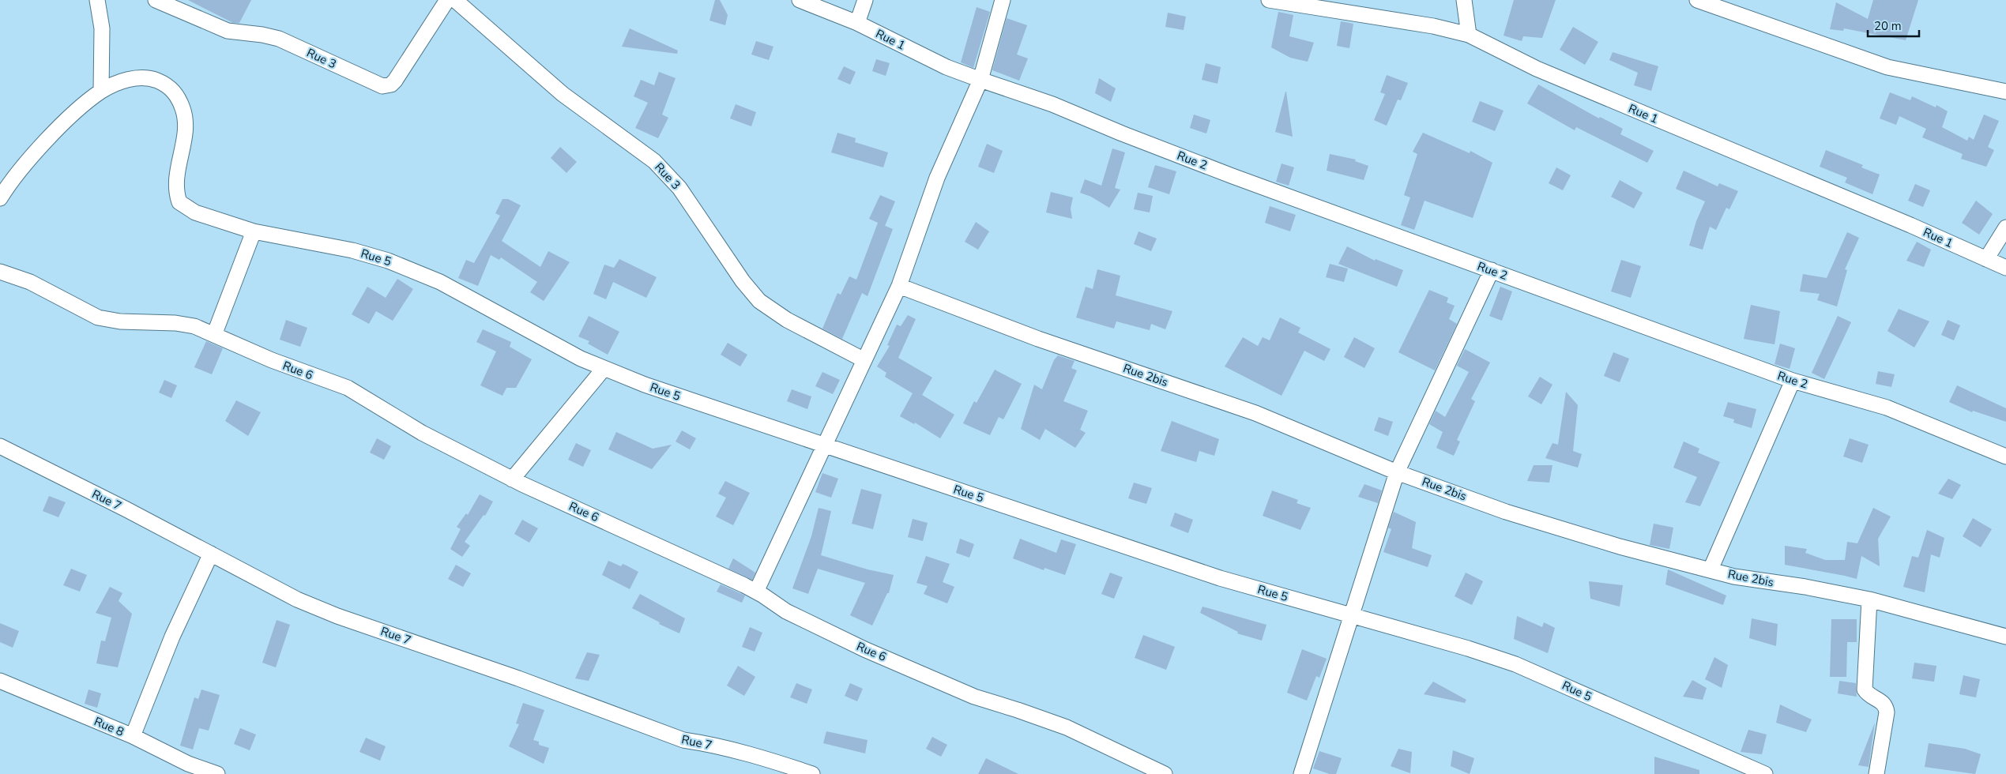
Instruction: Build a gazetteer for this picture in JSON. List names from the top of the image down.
{
  "streets": {
    "street": [
      "Rue 1",
      "Rue 3",
      "Rue 2",
      "Rue 5",
      "Rue 6",
      "Rue 2bis",
      "Rue 7",
      "Rue 8"
    ]
  },
  "crossings": [
    ["Rue 1", "Rue 2"]
  ],
  "scale_bar": "20 m"
}
